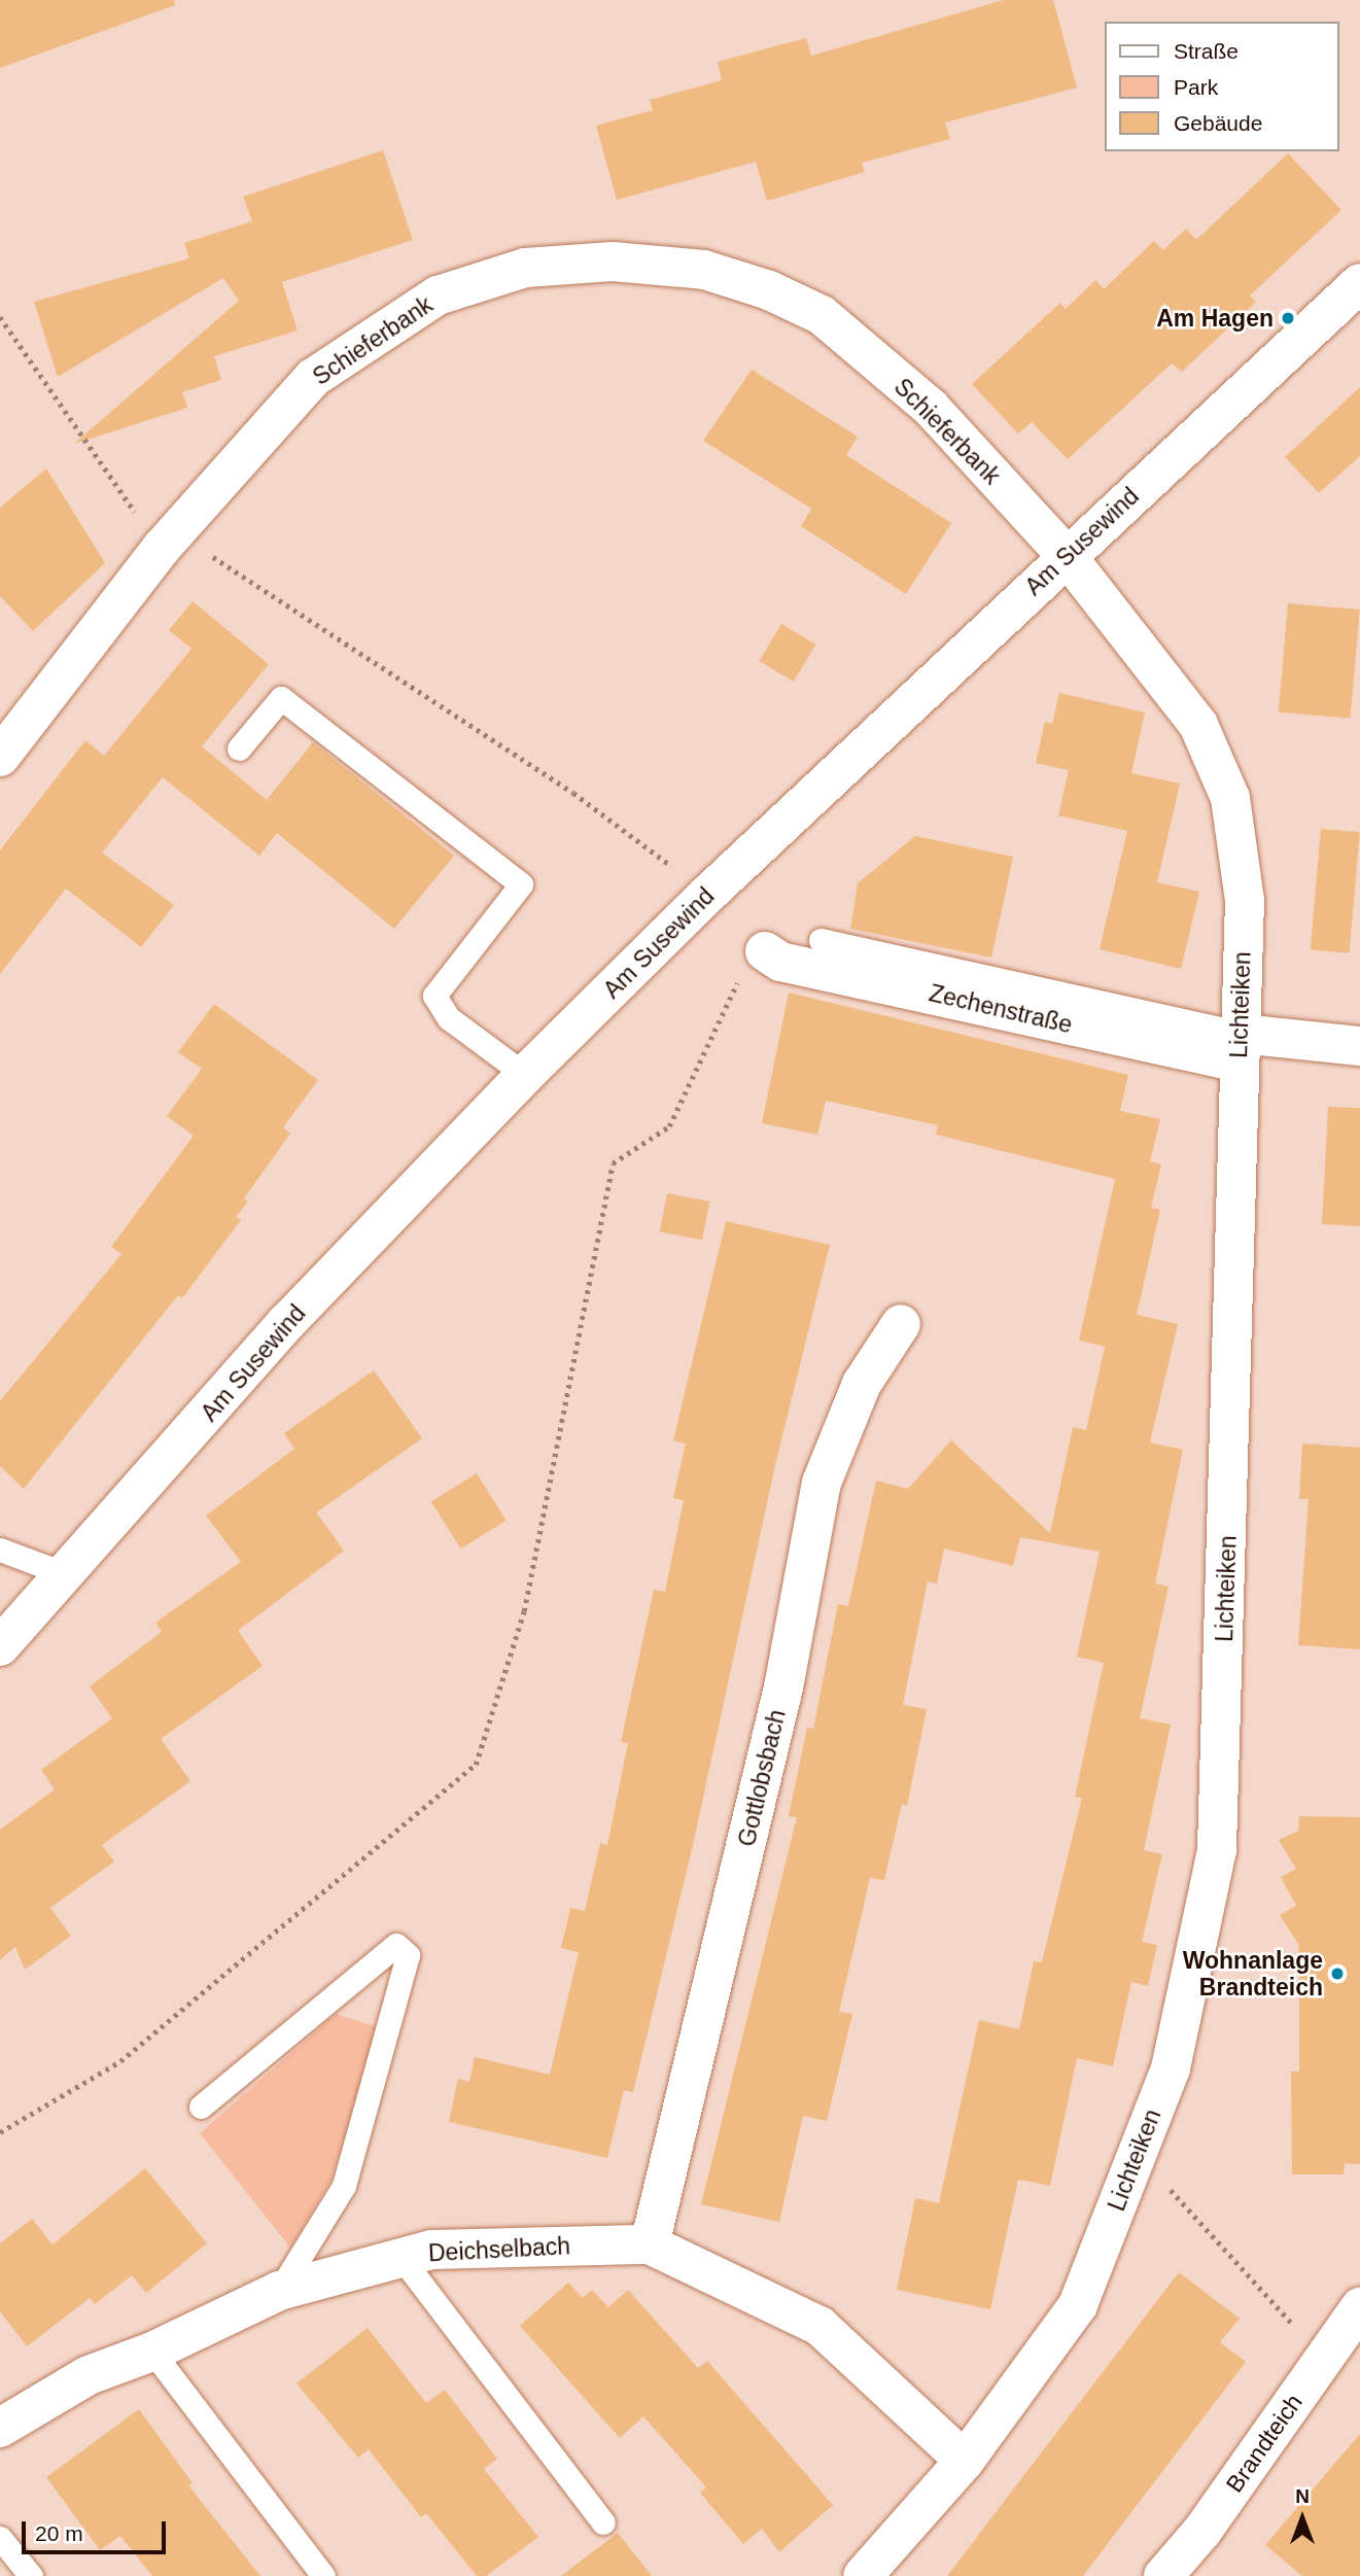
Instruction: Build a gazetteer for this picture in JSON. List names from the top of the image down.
{
  "streets": {
    "street": [
      "Schieferbank",
      "Am Susewind",
      "Lichteiken",
      "Zechenstraße",
      "Gottlobsbach",
      "Deichselbach",
      "Brandteich"
    ]
  },
  "crossings": [
    ["Schieferbank", "Am Susewind"],
    ["Schieferbank", "Lichteiken"],
    ["Am Susewind", "Lichteiken"],
    ["Lichteiken", "Zechenstraße"],
    ["Lichteiken", "Deichselbach"],
    ["Gottlobsbach", "Deichselbach"]
  ],
  "places": ["Am Hagen", "Wohnanlage Brandteich"],
  "legend": ["Straße", "Park", "Gebäude"],
  "scale_bar": "20 m",
  "north": "top"
}
